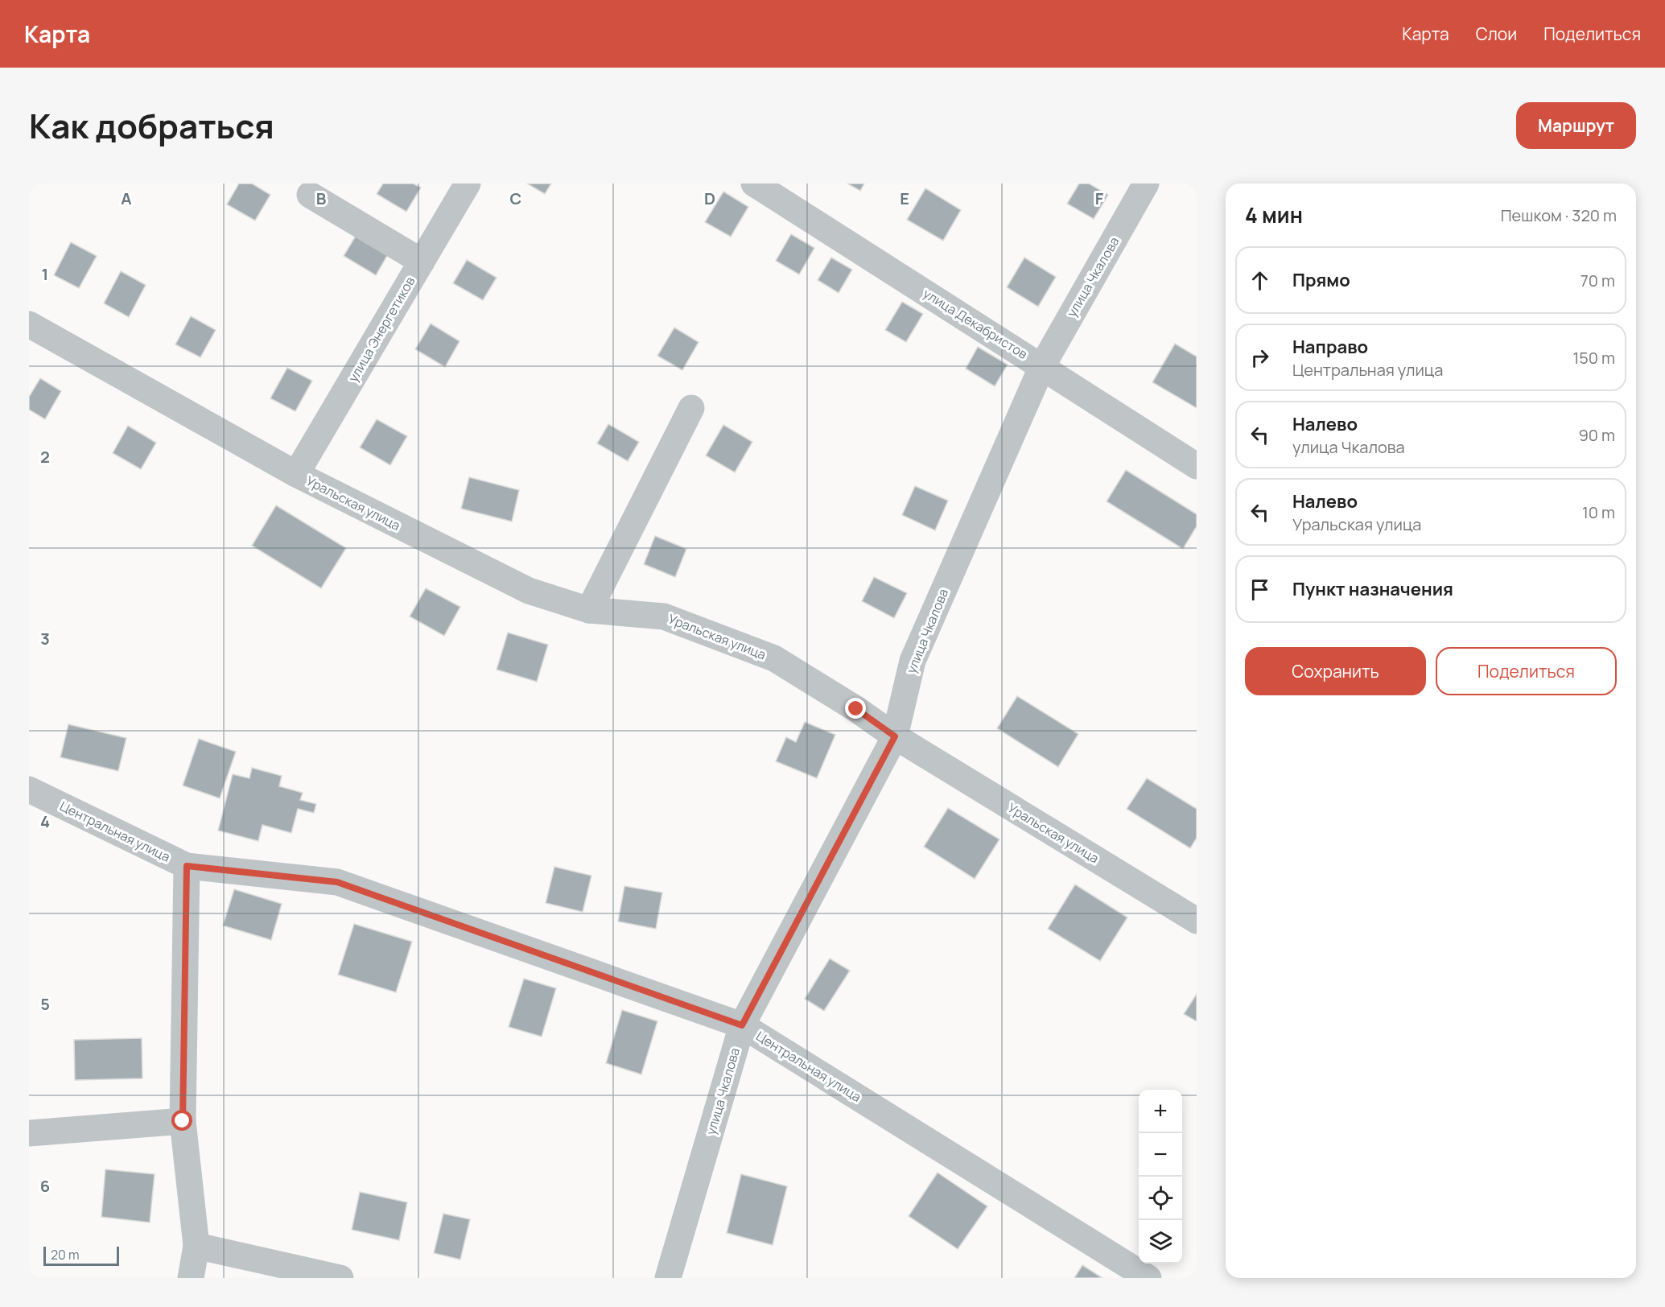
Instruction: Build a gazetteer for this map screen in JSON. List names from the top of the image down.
{
  "streets": {
    "street": [
      "улица Чкалова",
      "улица Декабристов",
      "улица Энергетиков",
      "Уральская улица",
      "Центральная улица"
    ]
  },
  "crossings": [
    ["улица Чкалова", "улица Декабристов"],
    ["улица Чкалова", "Уральская улица"],
    ["улица Чкалова", "Центральная улица"],
    ["улица Энергетиков", "Уральская улица"]
  ],
  "scale_bar": "20 m",
  "page": {
    "header": "Карта",
    "nav": ["Карта", "Слои", "Поделиться"],
    "title": "Как добраться",
    "buttons": [
      "Маршрут",
      ["Сохранить", "Поделиться"]
    ],
    "heading": ["4 мин", "Пешком · 320 m"],
    "list": [
      ["Прямо", "70 m"],
      ["Направо", "Центральная улица", "150 m"],
      ["Налево", "улица Чкалова", "90 m"],
      ["Налево", "Уральская улица", "10 m"],
      "Пункт назначения"
    ],
    "map_buttons": ["+", "−"],
    "scale": "20 m"
  },
  "grid": {
    "columns": [
      "A",
      "B",
      "C",
      "D",
      "E",
      "F"
    ],
    "rows": [
      "1",
      "2",
      "3",
      "4",
      "5",
      "6"
    ]
  }
}
